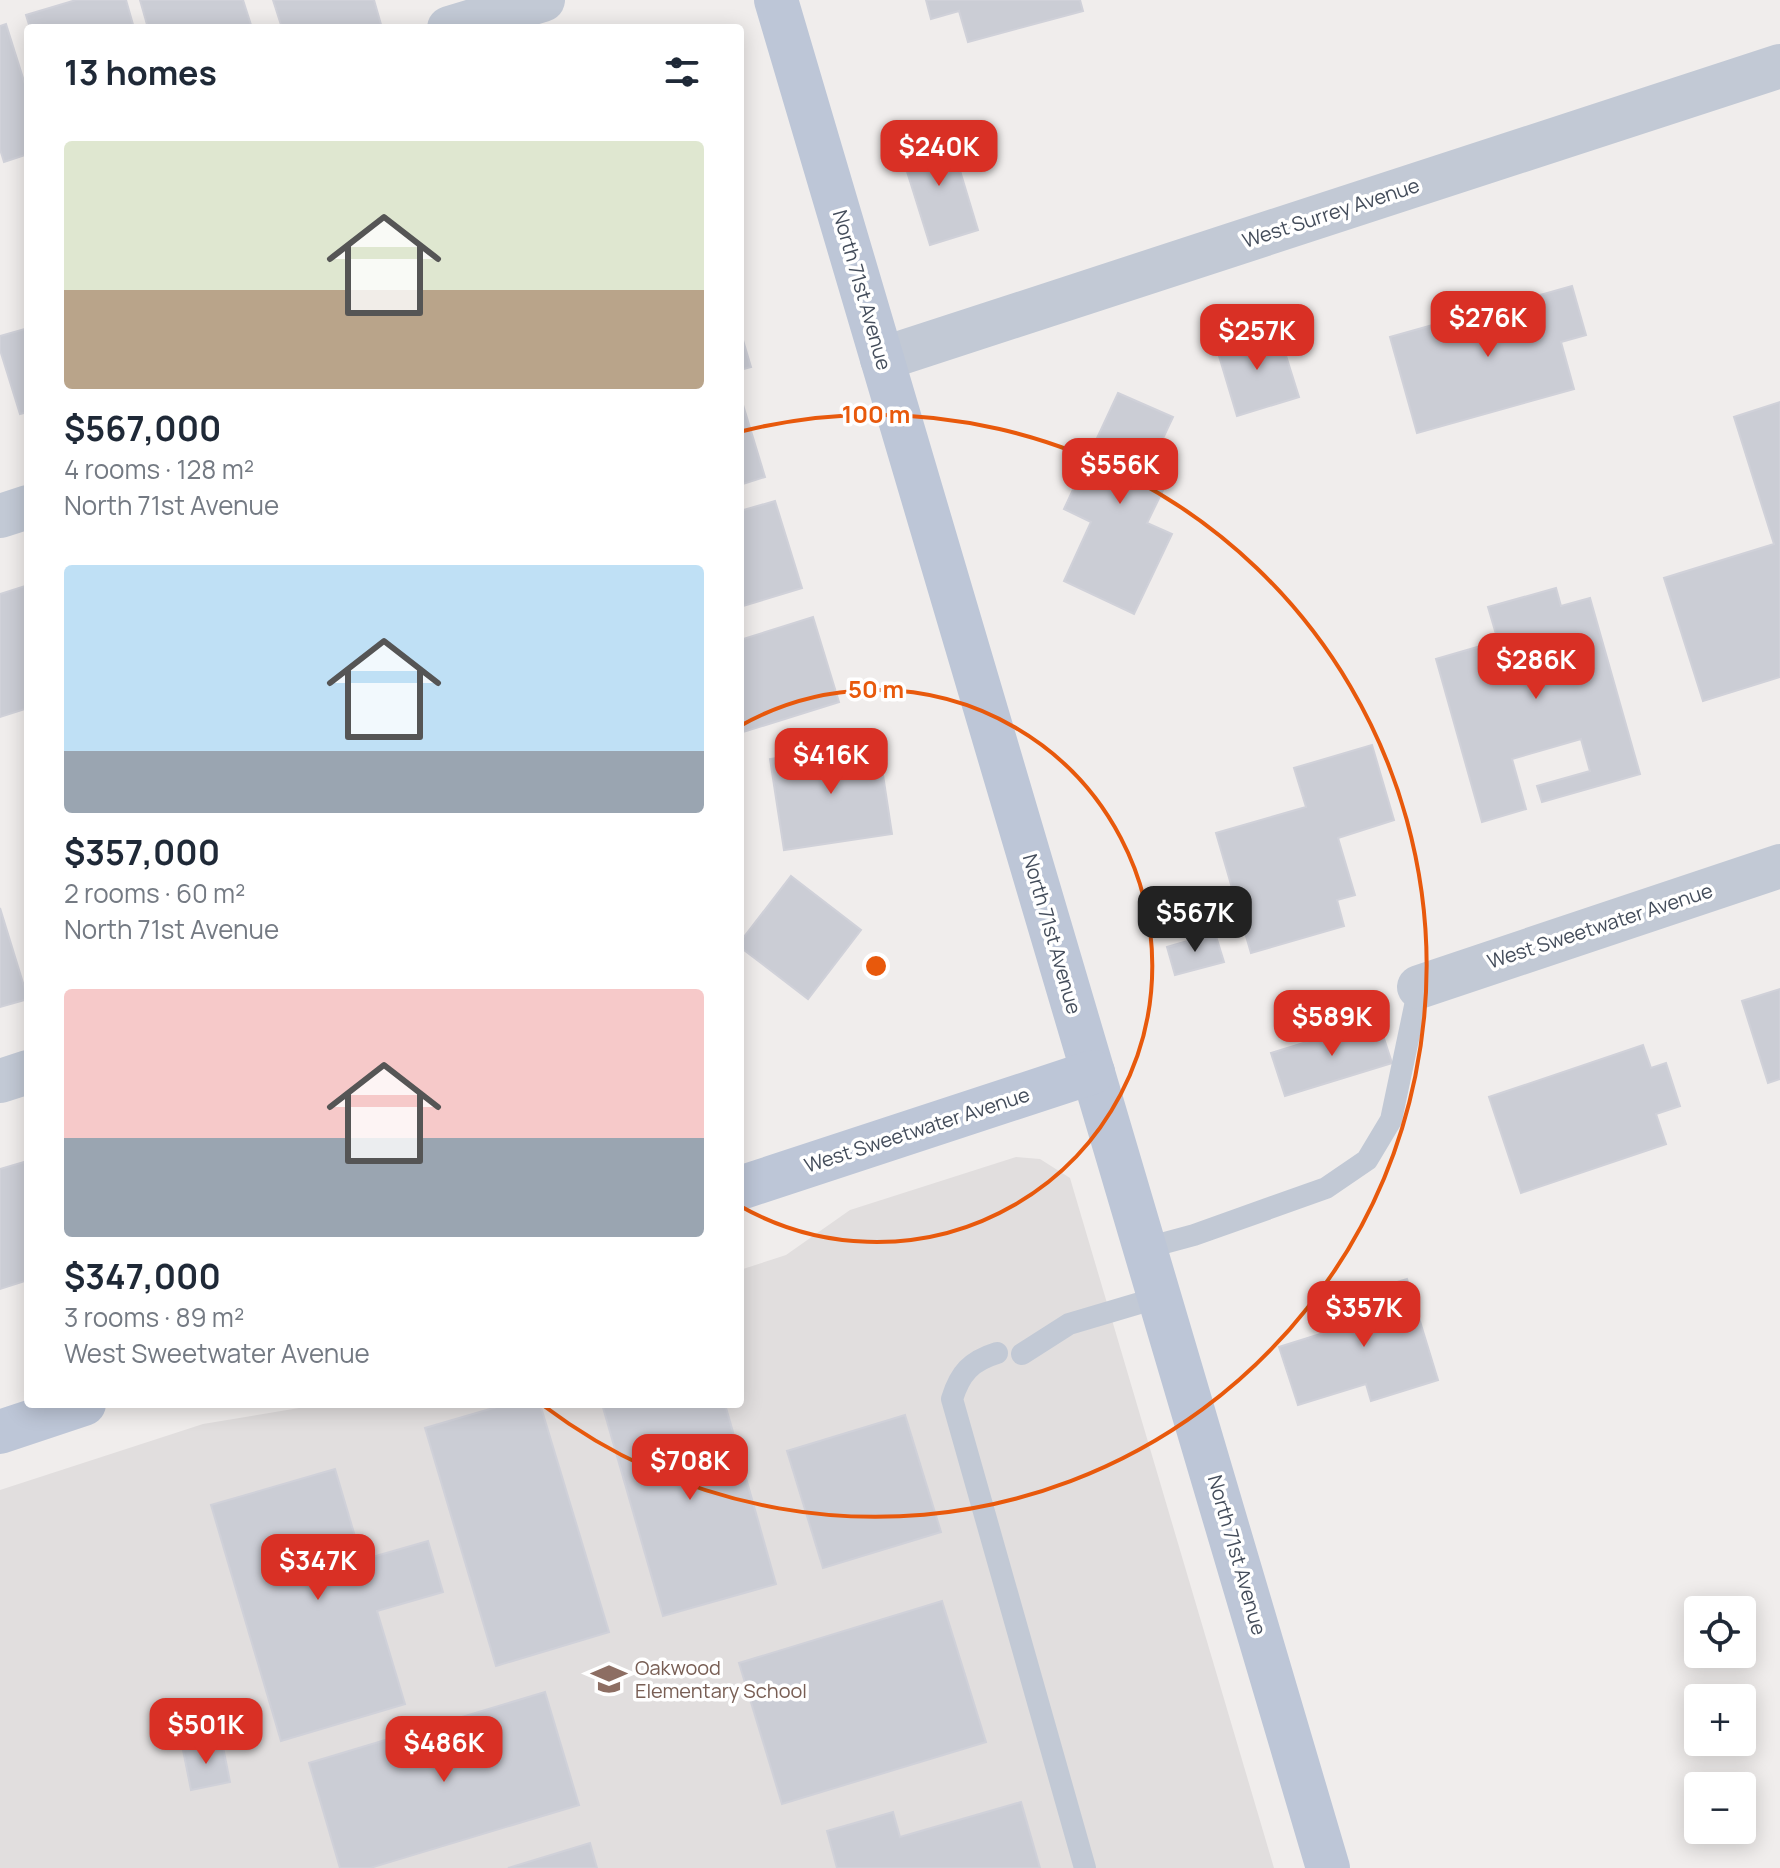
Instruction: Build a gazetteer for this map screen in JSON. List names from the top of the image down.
{
  "streets": {
    "street": ["West Surrey Avenue", "North 71st Avenue", "West Sweetwater Avenue"]
  },
  "crossings": [
    ["West Surrey Avenue", "North 71st Avenue"],
    ["North 71st Avenue", "West Sweetwater Avenue"]
  ],
  "places": {
    "school or university": ["Oakwood Elementary School"]
  },
  "page": {
    "heading": "13 homes",
    "price": [
      "$240K",
      "$276K",
      "$257K",
      "$556K",
      "$286K",
      "$416K",
      "$567K",
      "$589K",
      "$357K",
      "$708K",
      "$347K",
      "$501K",
      "$486K"
    ],
    "list": [
      {
        "name": "$567,000",
        "note": "4 rooms · 128 m² · North 71st Avenue"
      },
      {
        "name": "$357,000",
        "note": "2 rooms · 60 m² · North 71st Avenue"
      },
      {
        "name": "$347,000",
        "note": "3 rooms · 89 m² · West Sweetwater Avenue"
      }
    ],
    "map_buttons": ["+", "−"]
  },
  "rings": ["100 m", "50 m"]
}
